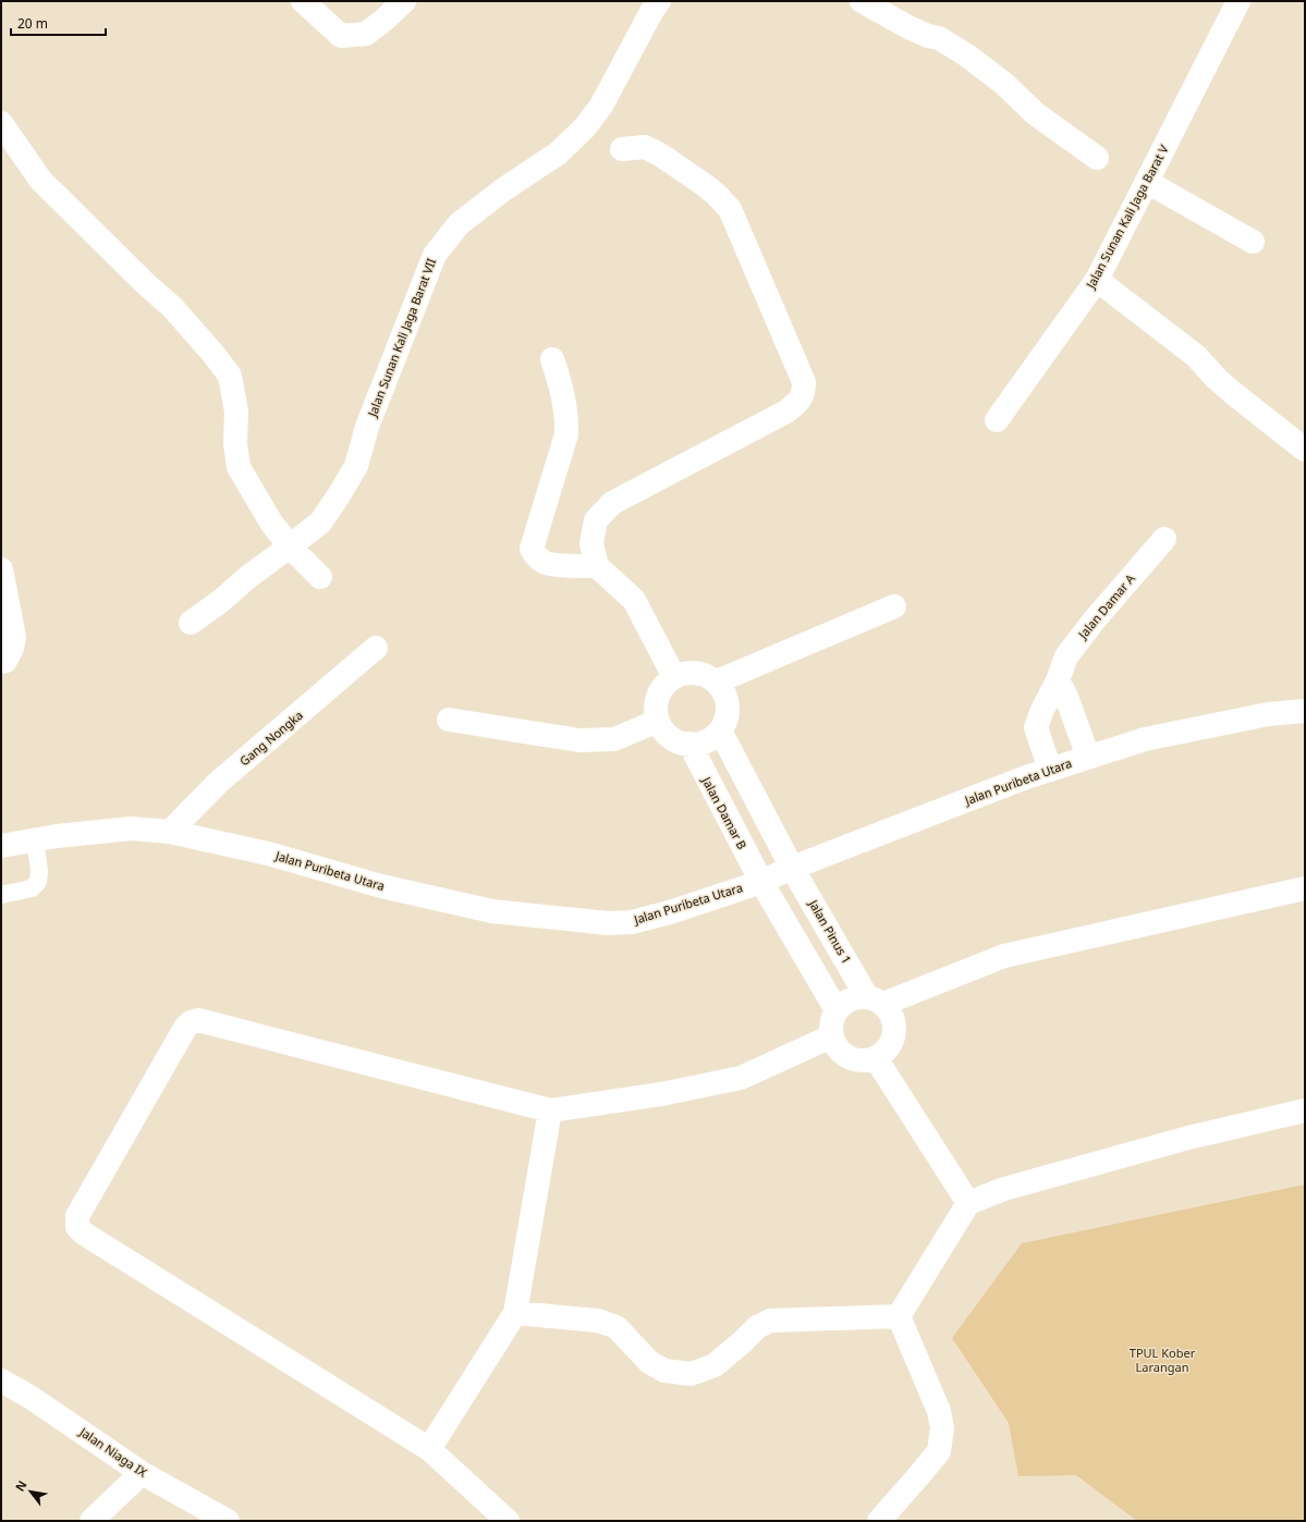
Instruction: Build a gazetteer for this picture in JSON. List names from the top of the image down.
{
  "streets": {
    "street": [
      "Jalan Sunan Kali Jaga Barat V",
      "Jalan Sunan Kali Jaga Barat VII",
      "Jalan Damar A",
      "Gang Nongka",
      "Jalan Puribeta Utara",
      "Jalan Damar B",
      "Jalan Pinus 1",
      "Jalan Niaga IX"
    ]
  },
  "crossings": [
    ["Jalan Damar A", "Jalan Puribeta Utara"],
    ["Gang Nongka", "Jalan Puribeta Utara"],
    ["Jalan Puribeta Utara", "Jalan Damar B"],
    ["Jalan Puribeta Utara", "Jalan Pinus 1"]
  ],
  "parks": ["TPUL Kober Larangan"],
  "scale_bar": "20 m",
  "north": "top left"
}
